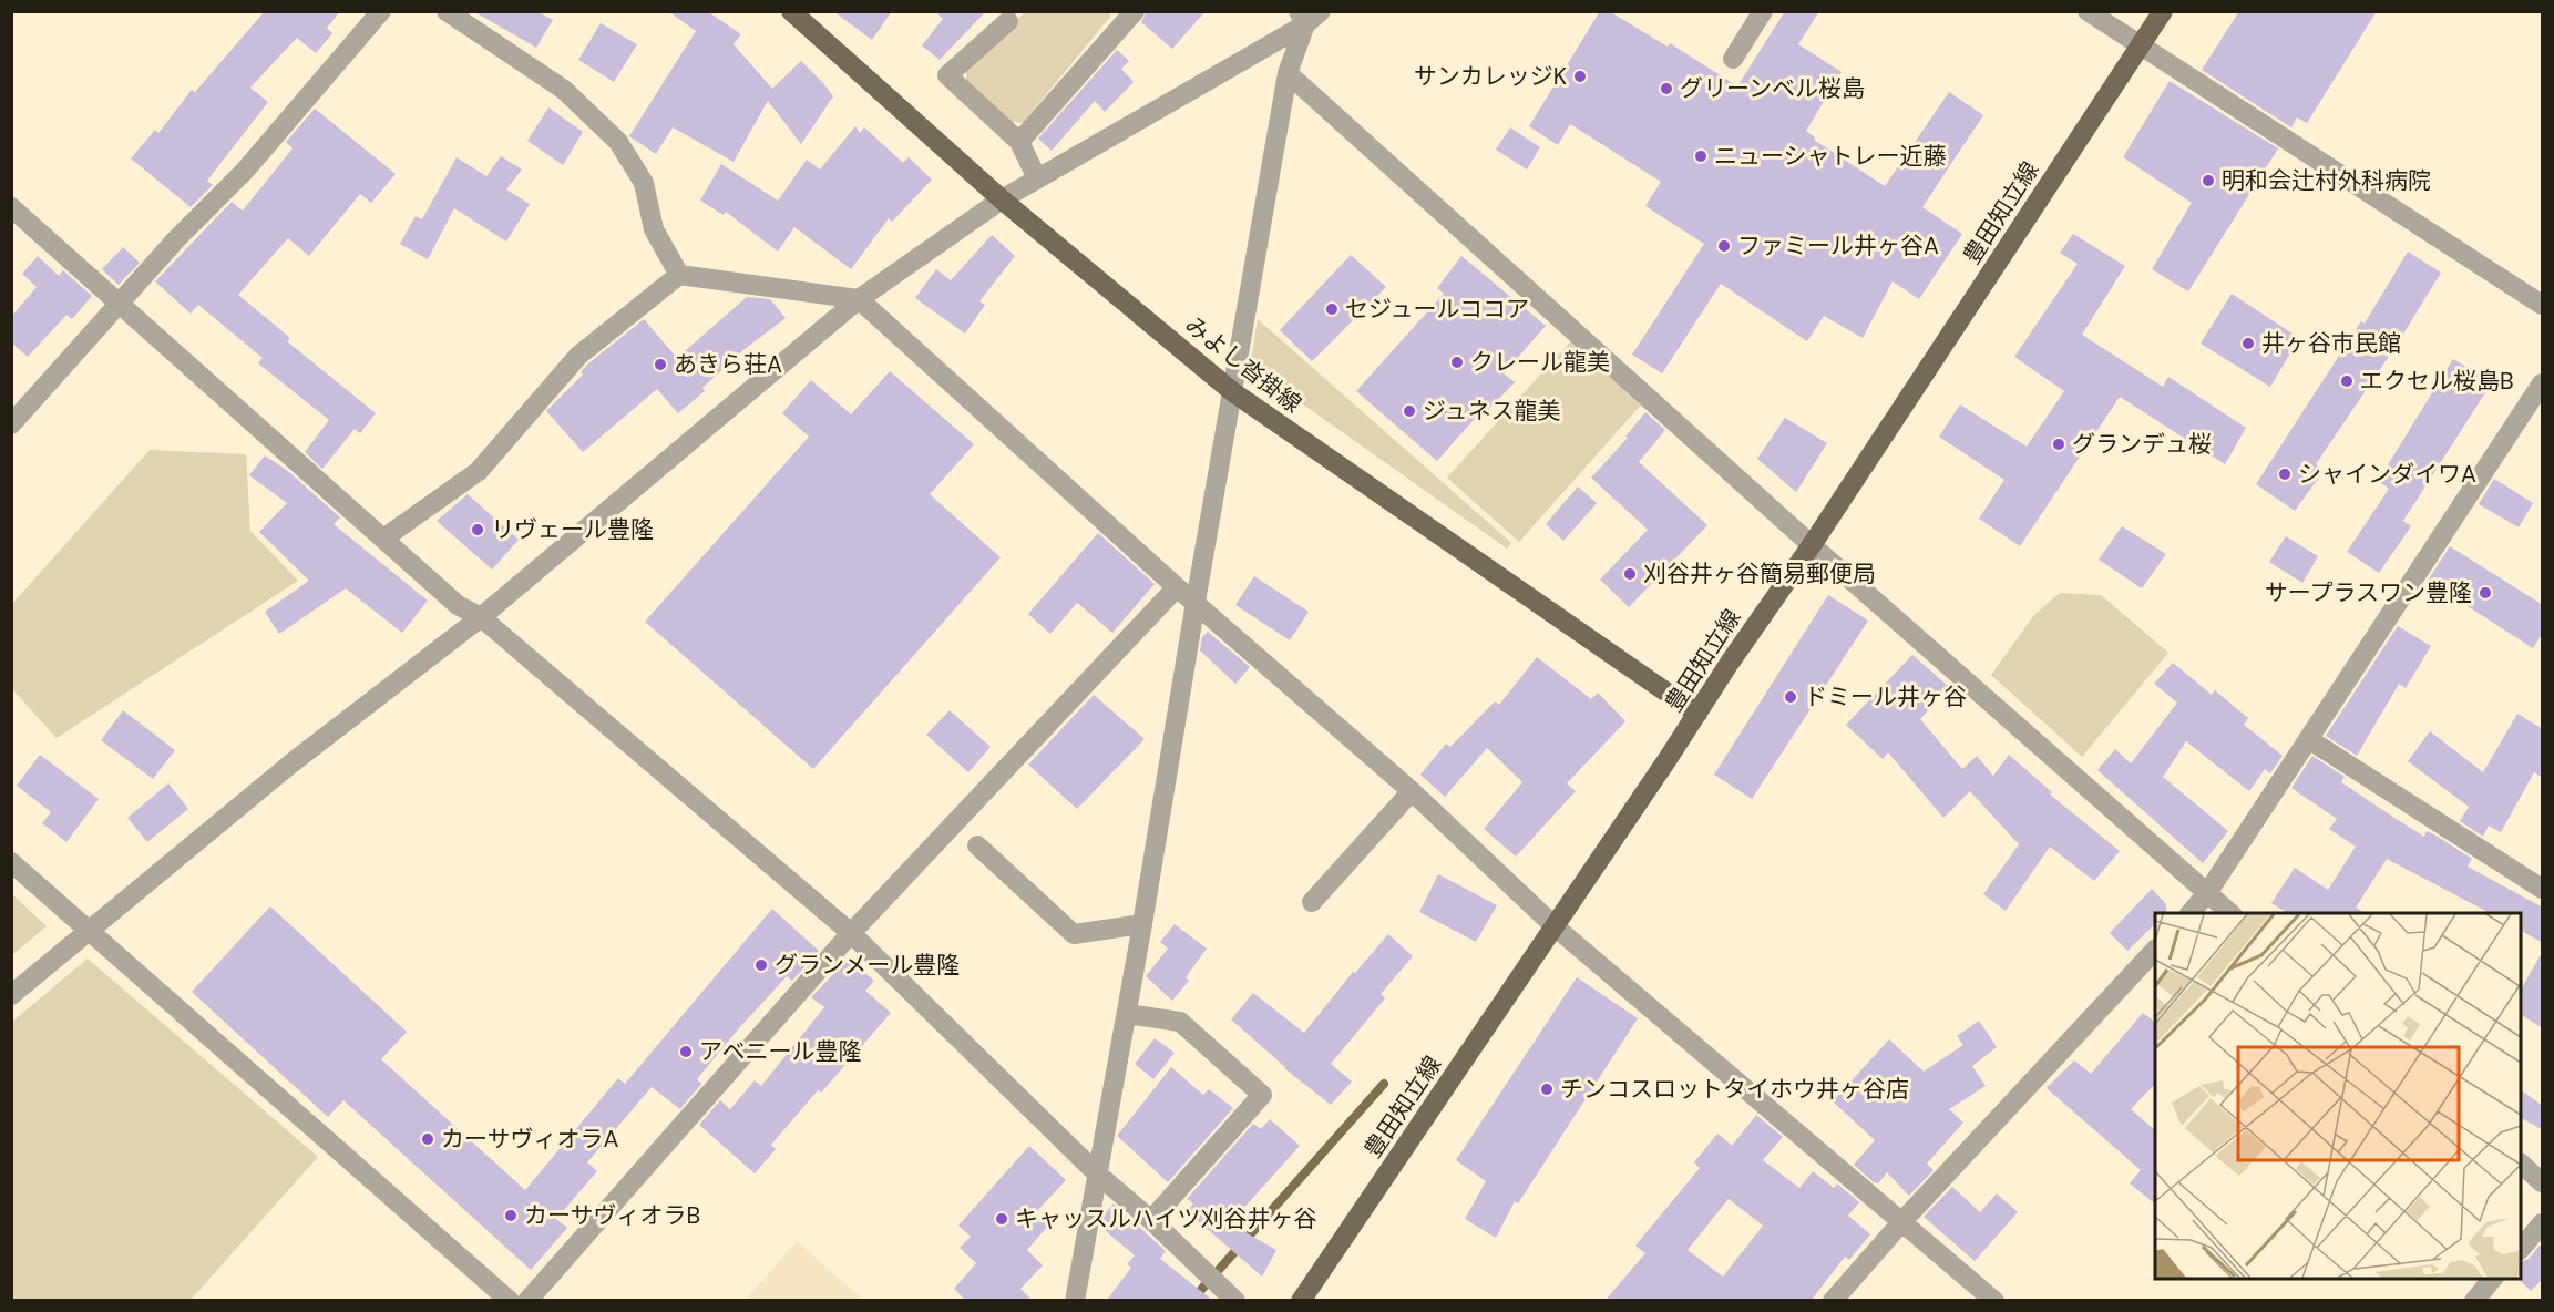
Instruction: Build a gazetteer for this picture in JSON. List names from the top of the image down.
{
  "streets": {
    "main road": ["豊田知立線", "みよし沓掛線"]
  },
  "crossings": [
    ["豊田知立線", "みよし沓掛線"]
  ],
  "places": [
    "サンカレッジK",
    "グリーンベル桜島",
    "ニューシャトレー近藤",
    "明和会辻村外科病院",
    "ファミール井ヶ谷A",
    "セジュールココア",
    "井ヶ谷市民館",
    "クレール龍美",
    "あきら荘A",
    "エクセル桜島B",
    "ジュネス龍美",
    "グランデュ桜",
    "シャインダイワA",
    "リヴェール豊隆",
    "刈谷井ヶ谷簡易郵便局",
    "サープラスワン豊隆",
    "ドミール井ヶ谷",
    "グランメール豊隆",
    "アベニール豊隆",
    "チンコスロットタイホウ井ヶ谷店",
    "カーサヴィオラA",
    "カーサヴィオラB",
    "キャッスルハイツ刈谷井ヶ谷"
  ]
}
